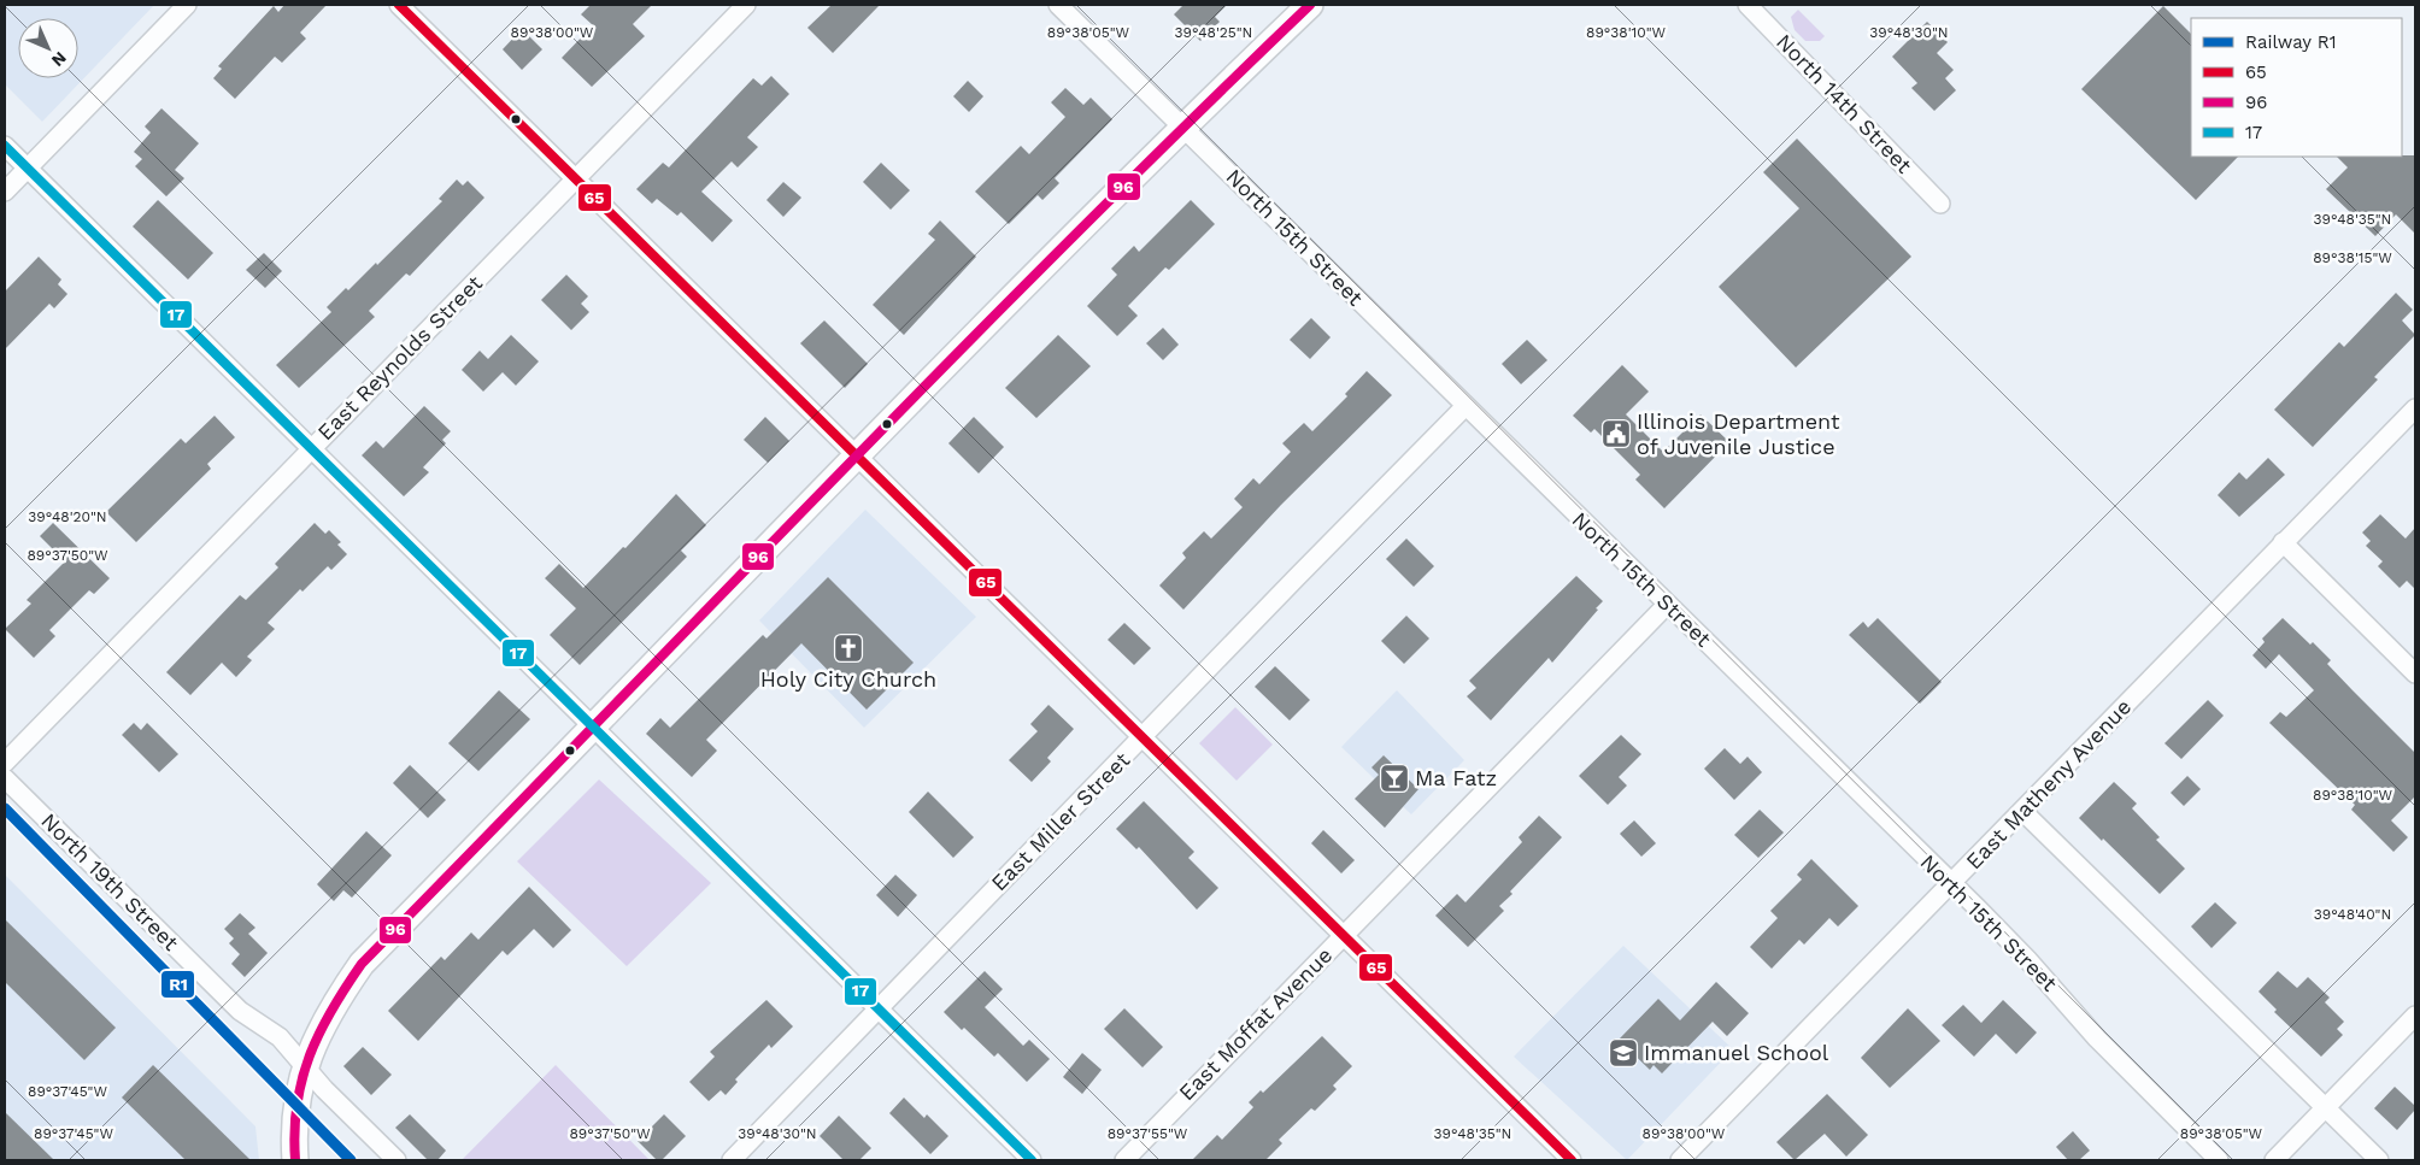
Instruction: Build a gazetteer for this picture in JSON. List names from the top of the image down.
{
  "streets": {
    "street": [
      "North 14th Street",
      "North 15th Street",
      "East Reynolds Street",
      "East Matheny Avenue",
      "East Miller Street",
      "North 19th Street",
      "East Moffat Avenue"
    ]
  },
  "crossings": [
    ["North 15th Street", "East Matheny Avenue"],
    ["North 15th Street", "East Miller Street"],
    ["North 15th Street", "East Moffat Avenue"]
  ],
  "places": {
    "public building": ["Illinois Department of Juvenile Justice"],
    "church": ["Holy City Church"],
    "bar": ["Ma Fatz"],
    "school or university": ["Immanuel School"]
  },
  "lines": [
    "transit line 65",
    "transit line 96",
    "transit line 17",
    "rail line R1"
  ],
  "legend": [
    "Railway R1",
    "65",
    "96",
    "17"
  ],
  "north": "bottom right",
  "coordinates": [
    "89°38'00\"W",
    "89°38'05\"W",
    "39°48'25\"N",
    "89°38'10\"W",
    "39°48'30\"N",
    "39°48'35\"N",
    "89°38'15\"W",
    "39°48'20\"N",
    "89°37'50\"W",
    "39°48'40\"N",
    "89°37'45\"W",
    "89°37'55\"W"
  ]
}
